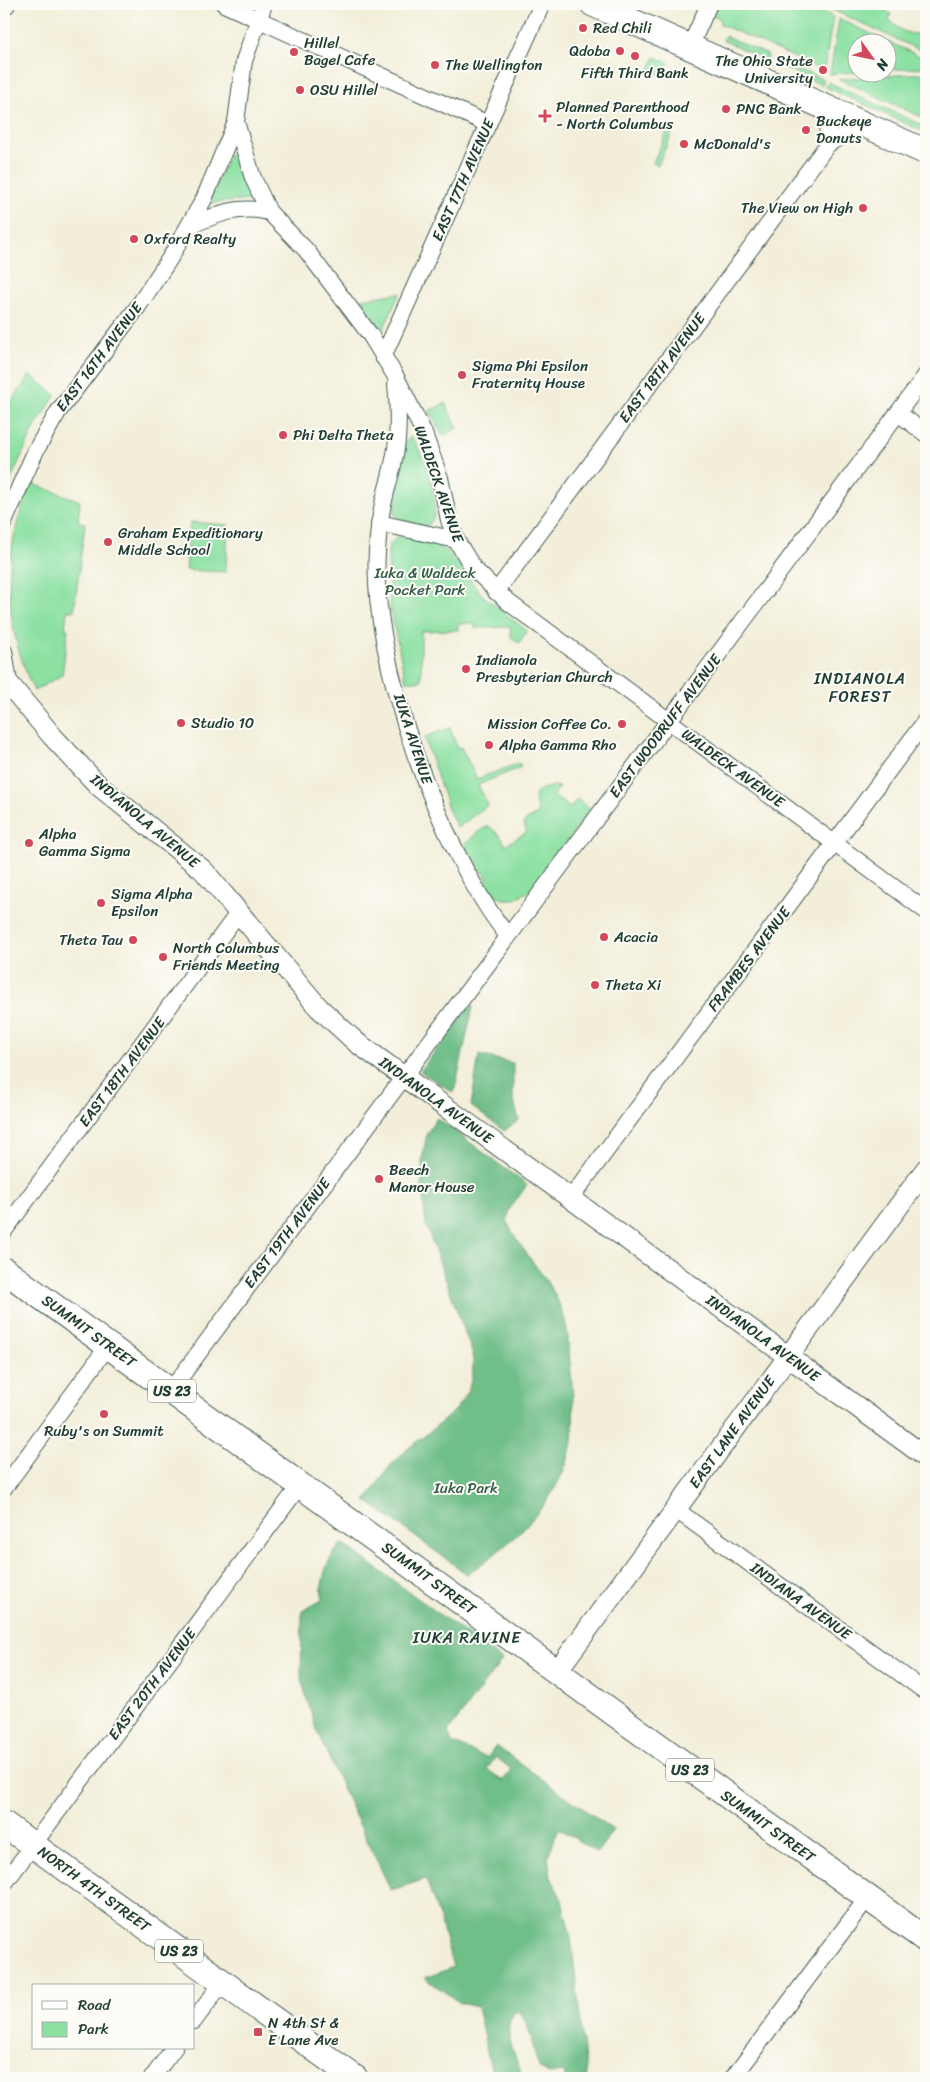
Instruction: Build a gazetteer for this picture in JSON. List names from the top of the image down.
{
  "streets": {
    "main road": ["SUMMIT STREET", "US 23", "NORTH 4TH STREET"],
    "street": [
      "EAST 17TH AVENUE",
      "EAST 16TH AVENUE",
      "EAST 18TH AVENUE",
      "WALDECK AVENUE",
      "EAST WOODRUFF AVENUE",
      "IUKA AVENUE",
      "INDIANOLA AVENUE",
      "FRAMBES AVENUE",
      "EAST 19TH AVENUE",
      "EAST LANE AVENUE",
      "INDIANA AVENUE",
      "EAST 20TH AVENUE"
    ]
  },
  "crossings": [
    ["EAST 17TH AVENUE", "WALDECK AVENUE"],
    ["EAST 16TH AVENUE", "WALDECK AVENUE"],
    ["EAST 18TH AVENUE", "WALDECK AVENUE"],
    ["EAST 18TH AVENUE", "INDIANOLA AVENUE"],
    ["WALDECK AVENUE", "EAST WOODRUFF AVENUE"],
    ["WALDECK AVENUE", "IUKA AVENUE"],
    ["WALDECK AVENUE", "FRAMBES AVENUE"],
    ["EAST WOODRUFF AVENUE", "IUKA AVENUE"],
    ["EAST WOODRUFF AVENUE", "INDIANOLA AVENUE"],
    ["EAST WOODRUFF AVENUE", "EAST 19TH AVENUE"],
    ["INDIANOLA AVENUE", "FRAMBES AVENUE"],
    ["INDIANOLA AVENUE", "EAST 19TH AVENUE"],
    ["INDIANOLA AVENUE", "EAST LANE AVENUE"],
    ["EAST 19TH AVENUE", "SUMMIT STREET"],
    ["SUMMIT STREET", "EAST LANE AVENUE"],
    ["SUMMIT STREET", "EAST 20TH AVENUE"],
    ["EAST LANE AVENUE", "INDIANA AVENUE"],
    ["EAST 20TH AVENUE", "NORTH 4TH STREET"]
  ],
  "districts": ["INDIANOLA FOREST", "IUKA RAVINE"],
  "parks": ["Iuka & Waldeck Pocket Park", "Iuka Park"],
  "places": {
    "other": [
      "Red Chili",
      "Qdoba",
      "Hillel Bagel Cafe",
      "Fifth Third Bank",
      "The Wellington",
      "The Ohio State University",
      "OSU Hillel",
      "PNC Bank",
      "Buckeye Donuts",
      "McDonald's",
      "The View on High",
      "Oxford Realty",
      "Sigma Phi Epsilon Fraternity House",
      "Phi Delta Theta",
      "Graham Expeditionary Middle School",
      "Indianola Presbyterian Church",
      "Studio 10",
      "Mission Coffee Co.",
      "Alpha Gamma Rho",
      "Alpha Gamma Sigma",
      "Sigma Alpha Epsilon",
      "Acacia",
      "Theta Tau",
      "North Columbus Friends Meeting",
      "Theta Xi",
      "Beech Manor House",
      "Ruby's on Summit"
    ],
    "health": ["Planned Parenthood - North Columbus"],
    "transit": ["N 4th St & E Lane Ave"]
  },
  "legend": ["Road", "Park"],
  "north": "bottom right"
}
